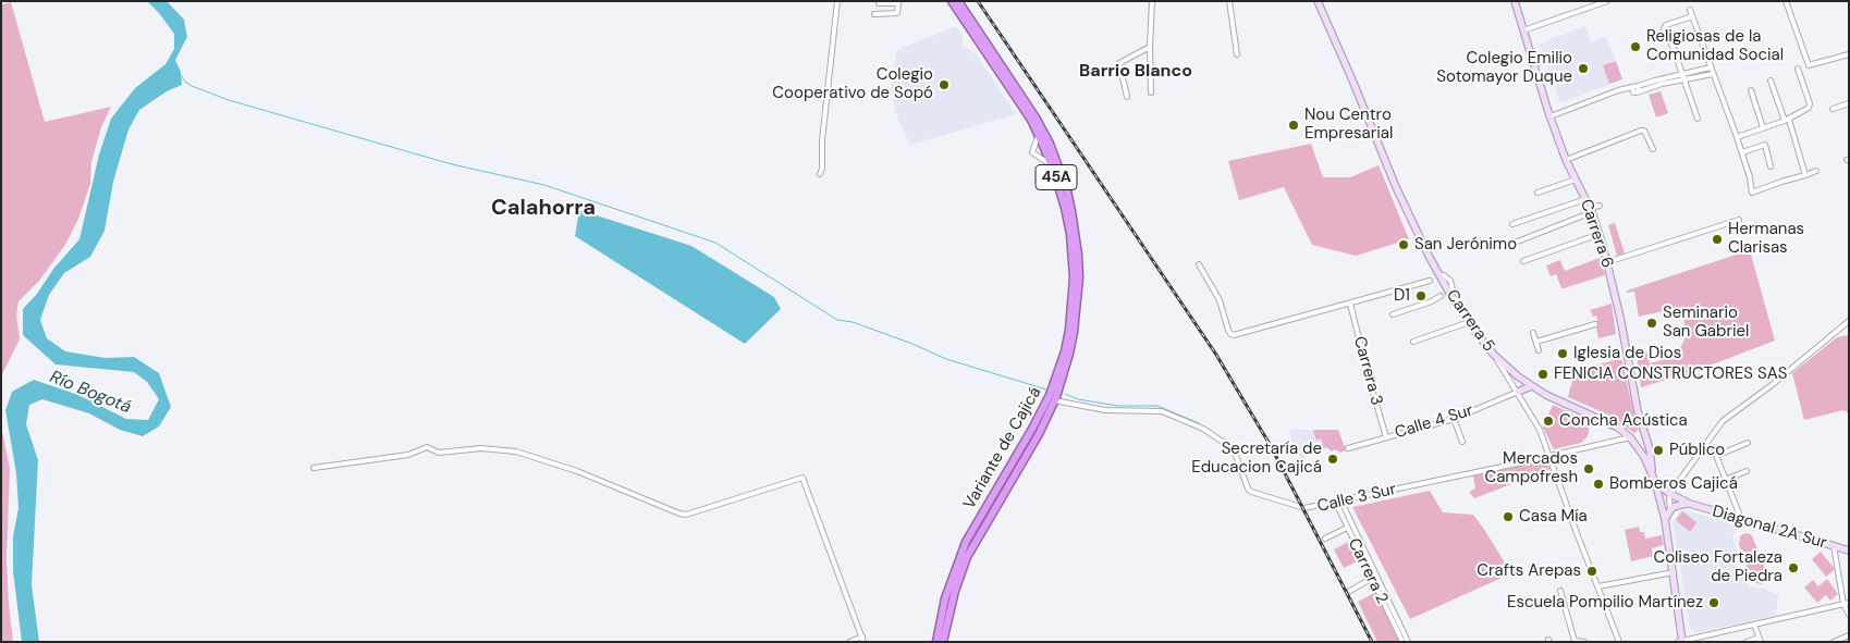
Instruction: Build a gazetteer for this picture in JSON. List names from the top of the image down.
{
  "streets": {
    "highway": ["45A", "Variante de Cajicá"],
    "main road": ["Carrera 6", "Carrera 5", "Diagonal 2A Sur"],
    "street": [
      "Carrera 3",
      "Calle 4 Sur",
      "Calle 3 Sur",
      "Carrera 2"
    ]
  },
  "crossings": [
    ["Carrera 6", "Carrera 5"],
    ["Carrera 6", "Calle 3 Sur"],
    ["Carrera 6", "Diagonal 2A Sur"],
    ["Carrera 5", "Calle 4 Sur"],
    ["Carrera 5", "Calle 3 Sur"],
    ["Carrera 3", "Calle 4 Sur"],
    ["Variante de Cajicá", "Calle 3 Sur"],
    ["Calle 3 Sur", "Carrera 2"]
  ],
  "districts": ["Barrio Blanco", "Calahorra"],
  "water": ["Río Bogotá"],
  "places": [
    "Religiosas de la Comunidad Social",
    "Colegio Emilio Sotomayor Duque",
    "Colegio Cooperativo de Sopó",
    "Nou Centro Empresarial",
    "Hermanas Clarisas",
    "San Jerónimo",
    "D1",
    "Seminario San Gabriel",
    "Iglesia de Dios",
    "FENICIA CONSTRUCTORES SAS",
    "Concha Acústica",
    "Público",
    "Secretaría de Educacion Cajicá",
    "Mercados Campofresh",
    "Bomberos Cajicá",
    "Casa Mía",
    "Coliseo Fortaleza de Piedra",
    "Crafts Arepas",
    "Escuela Pompilio Martínez"
  ]
}
